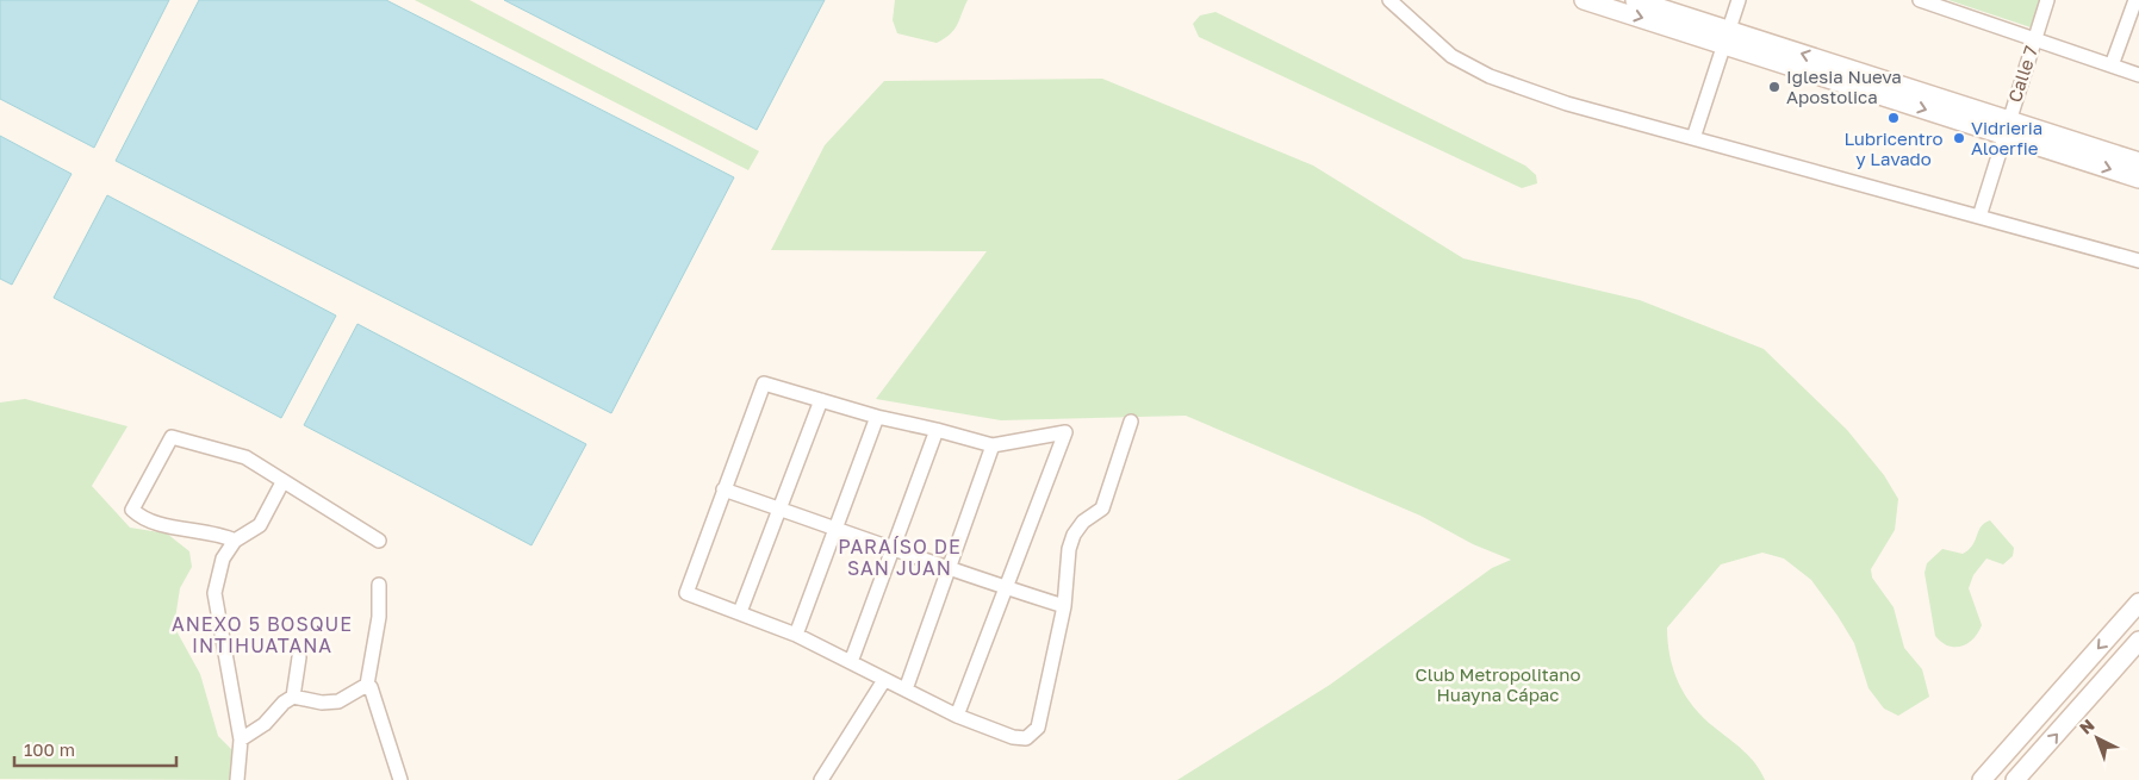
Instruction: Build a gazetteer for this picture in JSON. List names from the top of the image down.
{
  "streets": {
    "street": ["Calle 7"]
  },
  "districts": ["PARAÍSO DE SAN JUAN", "ANEXO 5 BOSQUE INTIHUATANA"],
  "parks": ["Club Metropolitano Huayna Cápac"],
  "places": ["Iglesia Nueva Apostolica", "Lubricentro y Lavado", "Vidrieria Aloerfie"],
  "scale_bar": "100 m",
  "north": "top left"
}
